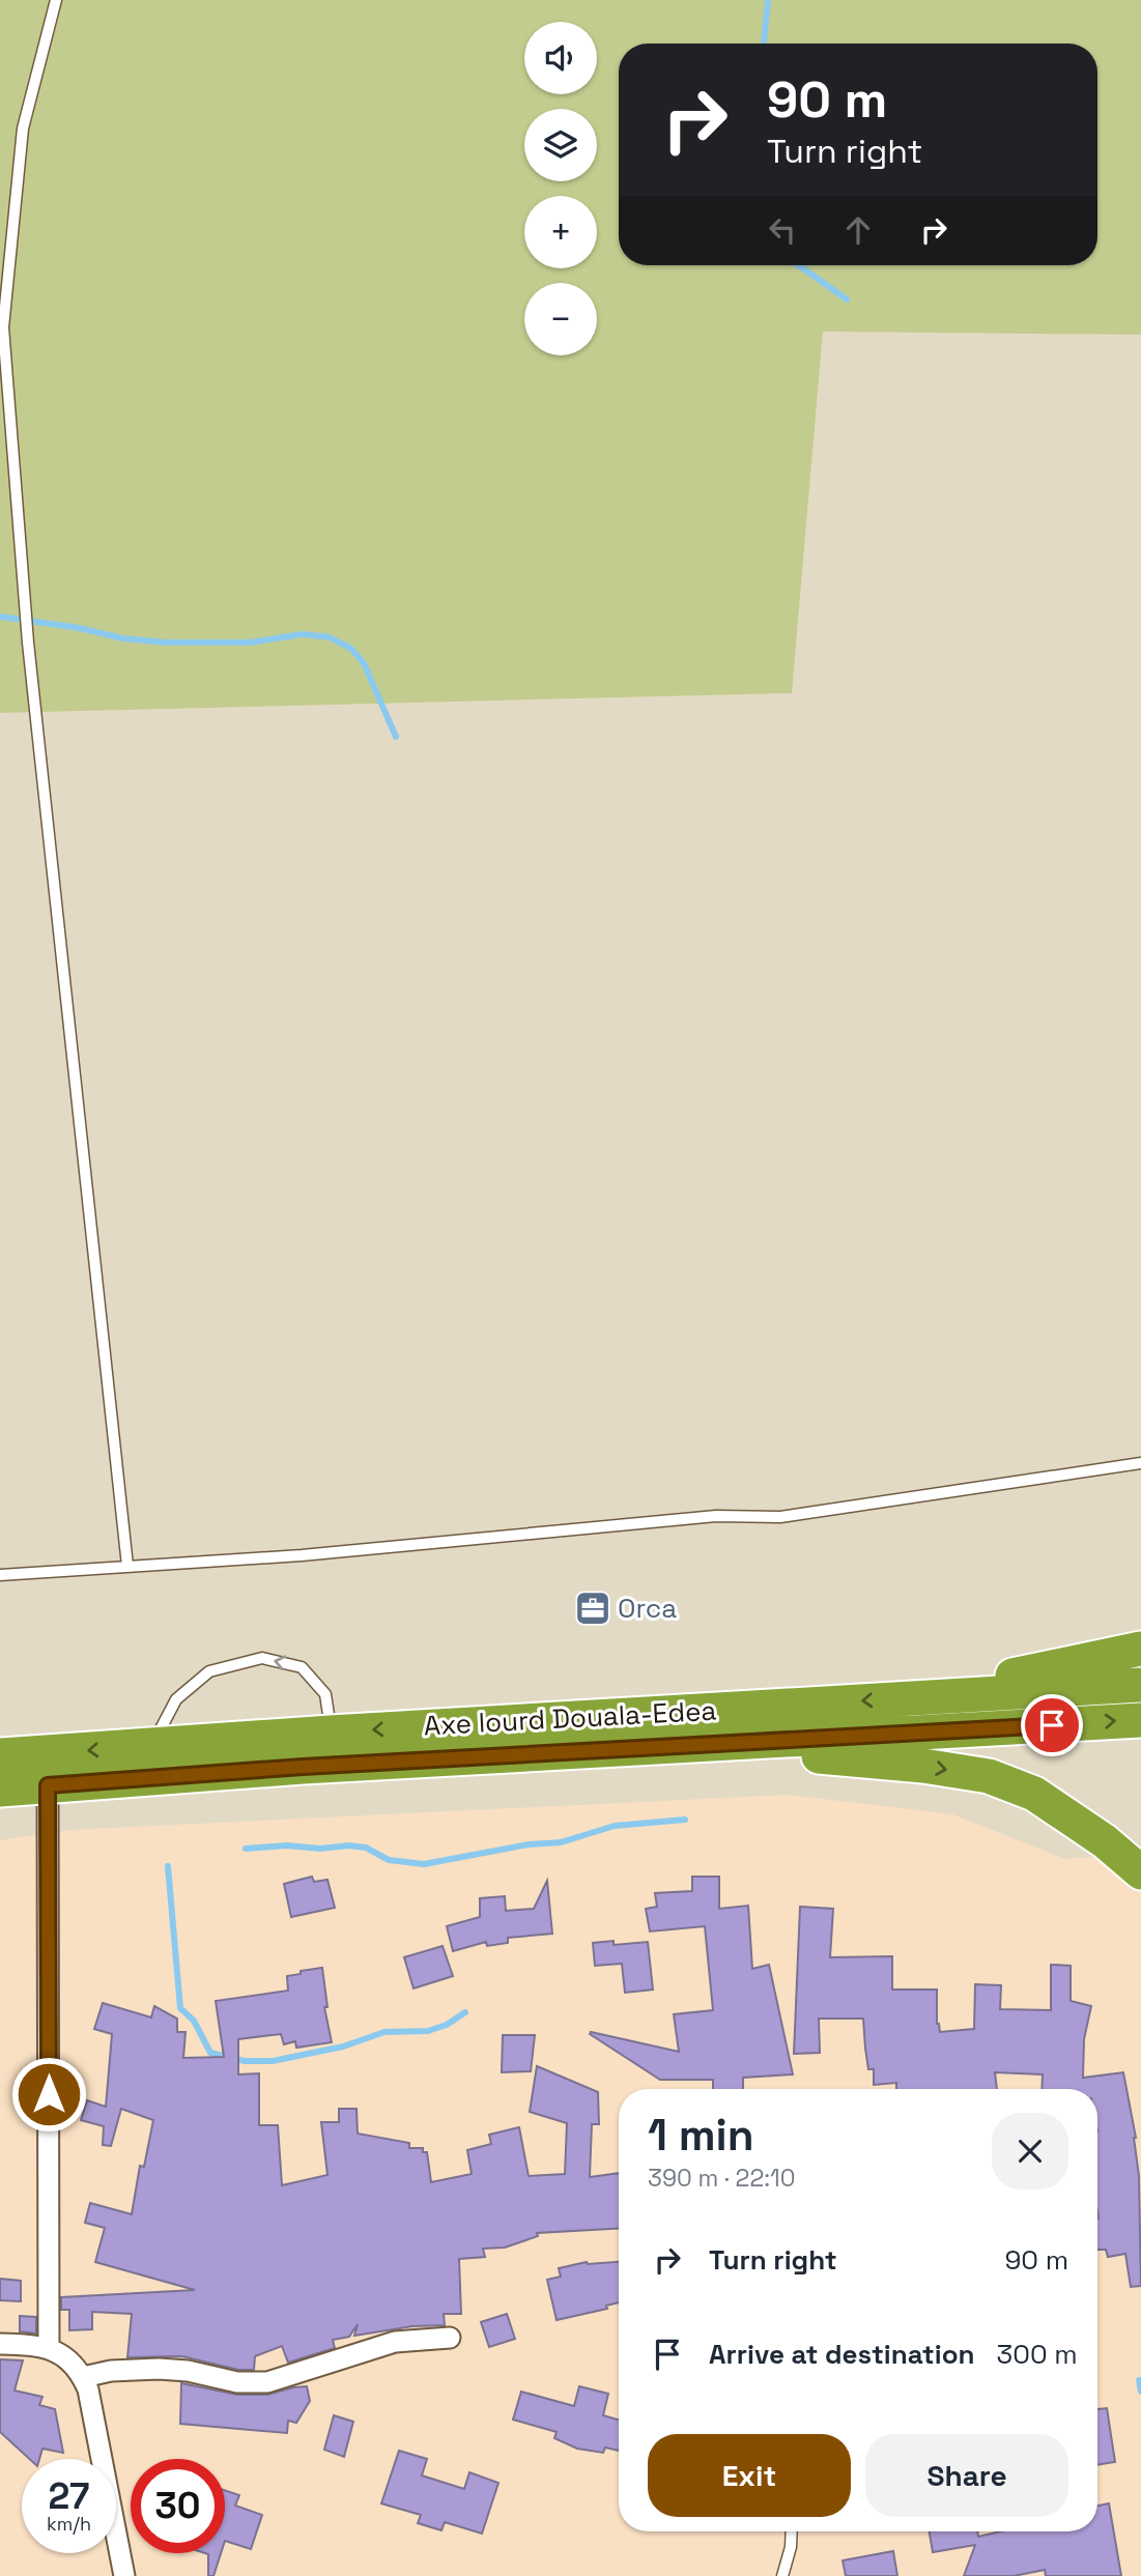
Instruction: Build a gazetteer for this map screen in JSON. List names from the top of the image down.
{
  "streets": {
    "highway": ["Axe lourd Douala-Edea"]
  },
  "places": {
    "office": ["Orca"]
  },
  "page": {
    "map_buttons": ["+", "−"],
    "turn": ["90 m", "Turn right"],
    "heading": ["1 min", "390 m · 22:10"],
    "list": [
      {
        "name": "Turn right",
        "value": "90 m"
      },
      {
        "name": "Arrive at destination",
        "value": "300 m"
      }
    ],
    "buttons": ["Exit", "Share"],
    "speed": "27 km/h",
    "limit": "30"
  }
}
